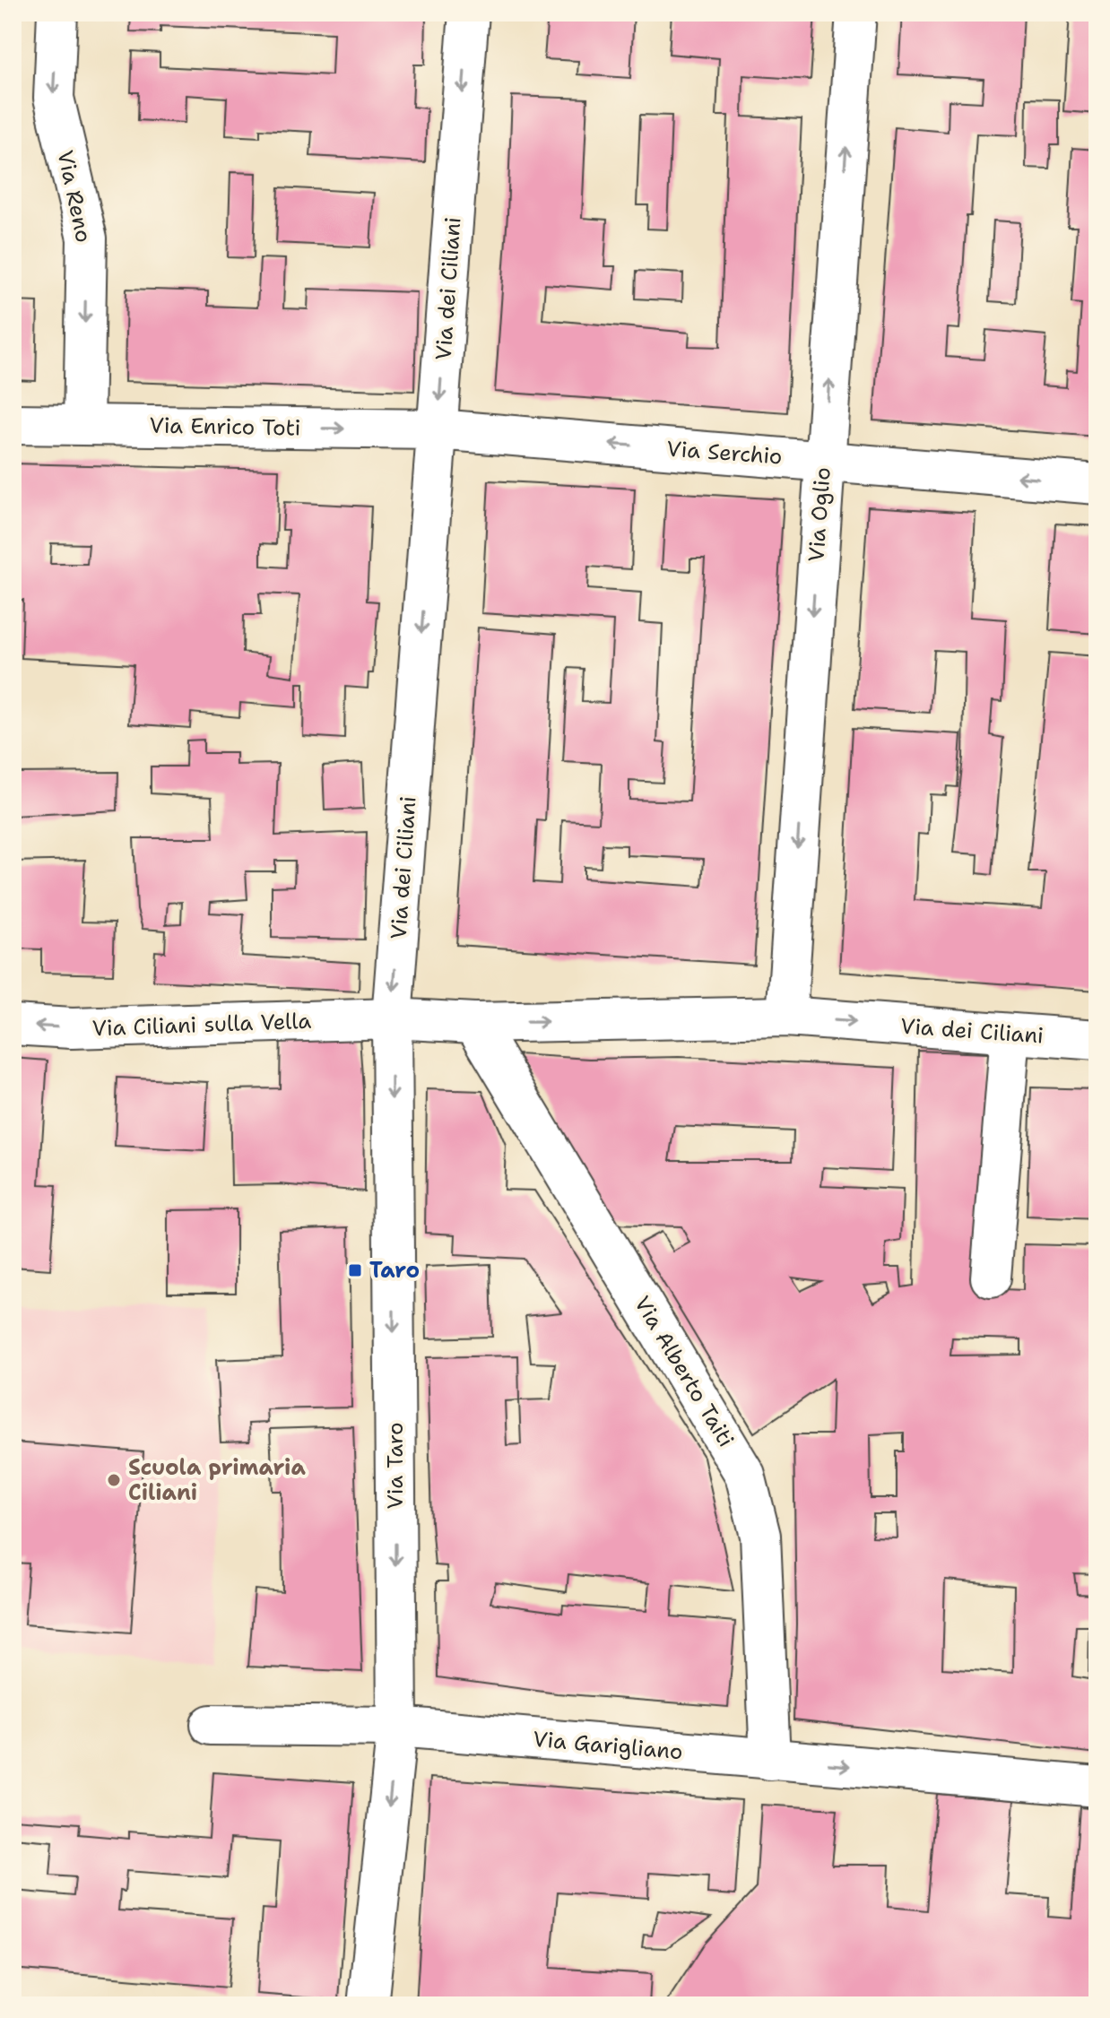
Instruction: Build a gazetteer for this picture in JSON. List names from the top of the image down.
{
  "streets": {
    "street": [
      "Via Reno",
      "Via dei Ciliani",
      "Via Enrico Toti",
      "Via Serchio",
      "Via Oglio",
      "Via Ciliani sulla Vella",
      "Via Alberto Taiti",
      "Via Taro",
      "Via Garigliano"
    ]
  },
  "crossings": [
    ["Via Reno", "Via Enrico Toti"],
    ["Via dei Ciliani", "Via Enrico Toti"],
    ["Via dei Ciliani", "Via Serchio"],
    ["Via dei Ciliani", "Via Oglio"],
    ["Via dei Ciliani", "Via Ciliani sulla Vella"],
    ["Via dei Ciliani", "Via Alberto Taiti"],
    ["Via dei Ciliani", "Via Taro"],
    ["Via Enrico Toti", "Via Serchio"],
    ["Via Serchio", "Via Oglio"],
    ["Via Ciliani sulla Vella", "Via Taro"],
    ["Via Alberto Taiti", "Via Garigliano"],
    ["Via Taro", "Via Garigliano"]
  ],
  "one_way": [
    "Via Reno",
    "Via Enrico Toti",
    "Via Serchio",
    "Via Ciliani sulla Vella",
    "Via Taro",
    "Via Garigliano"
  ],
  "places": {
    "transit": ["Taro"],
    "other": ["Scuola primaria Ciliani"]
  }
}
